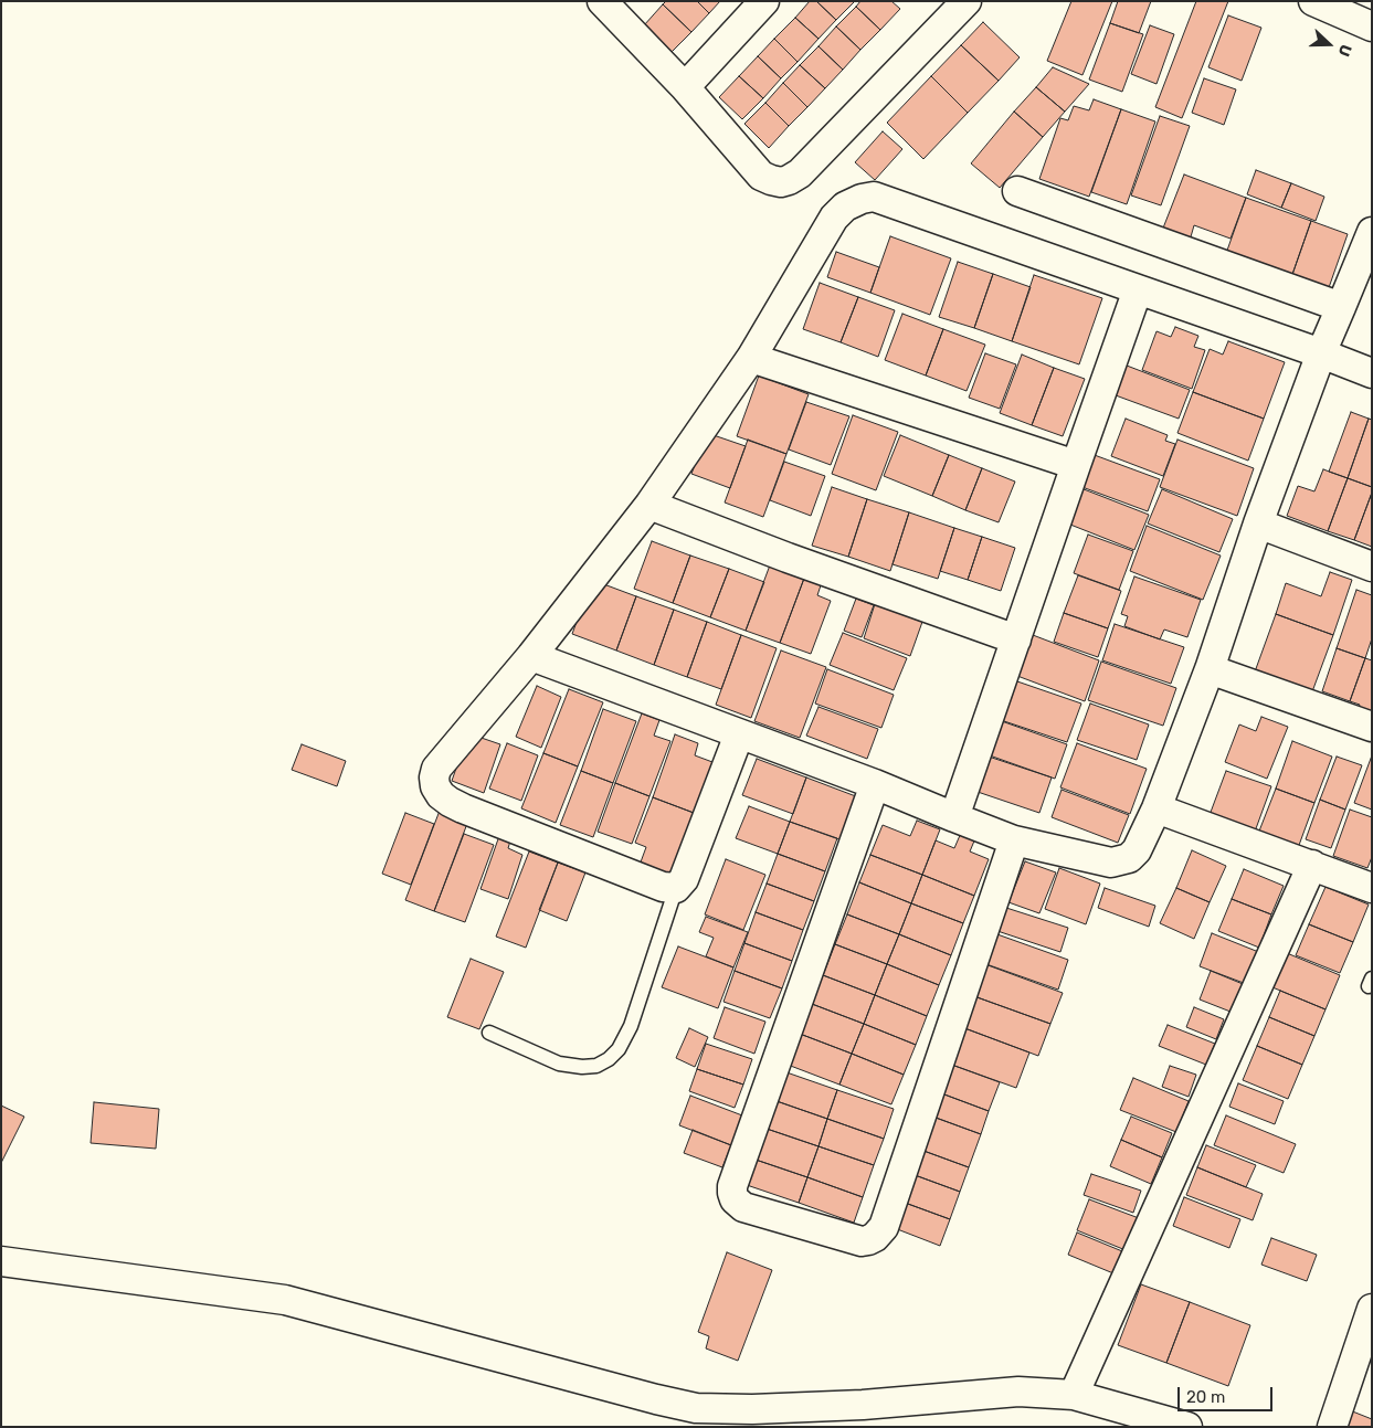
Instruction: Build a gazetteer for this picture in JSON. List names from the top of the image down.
{
  "scale_bar": "20 m",
  "north": "right"
}
